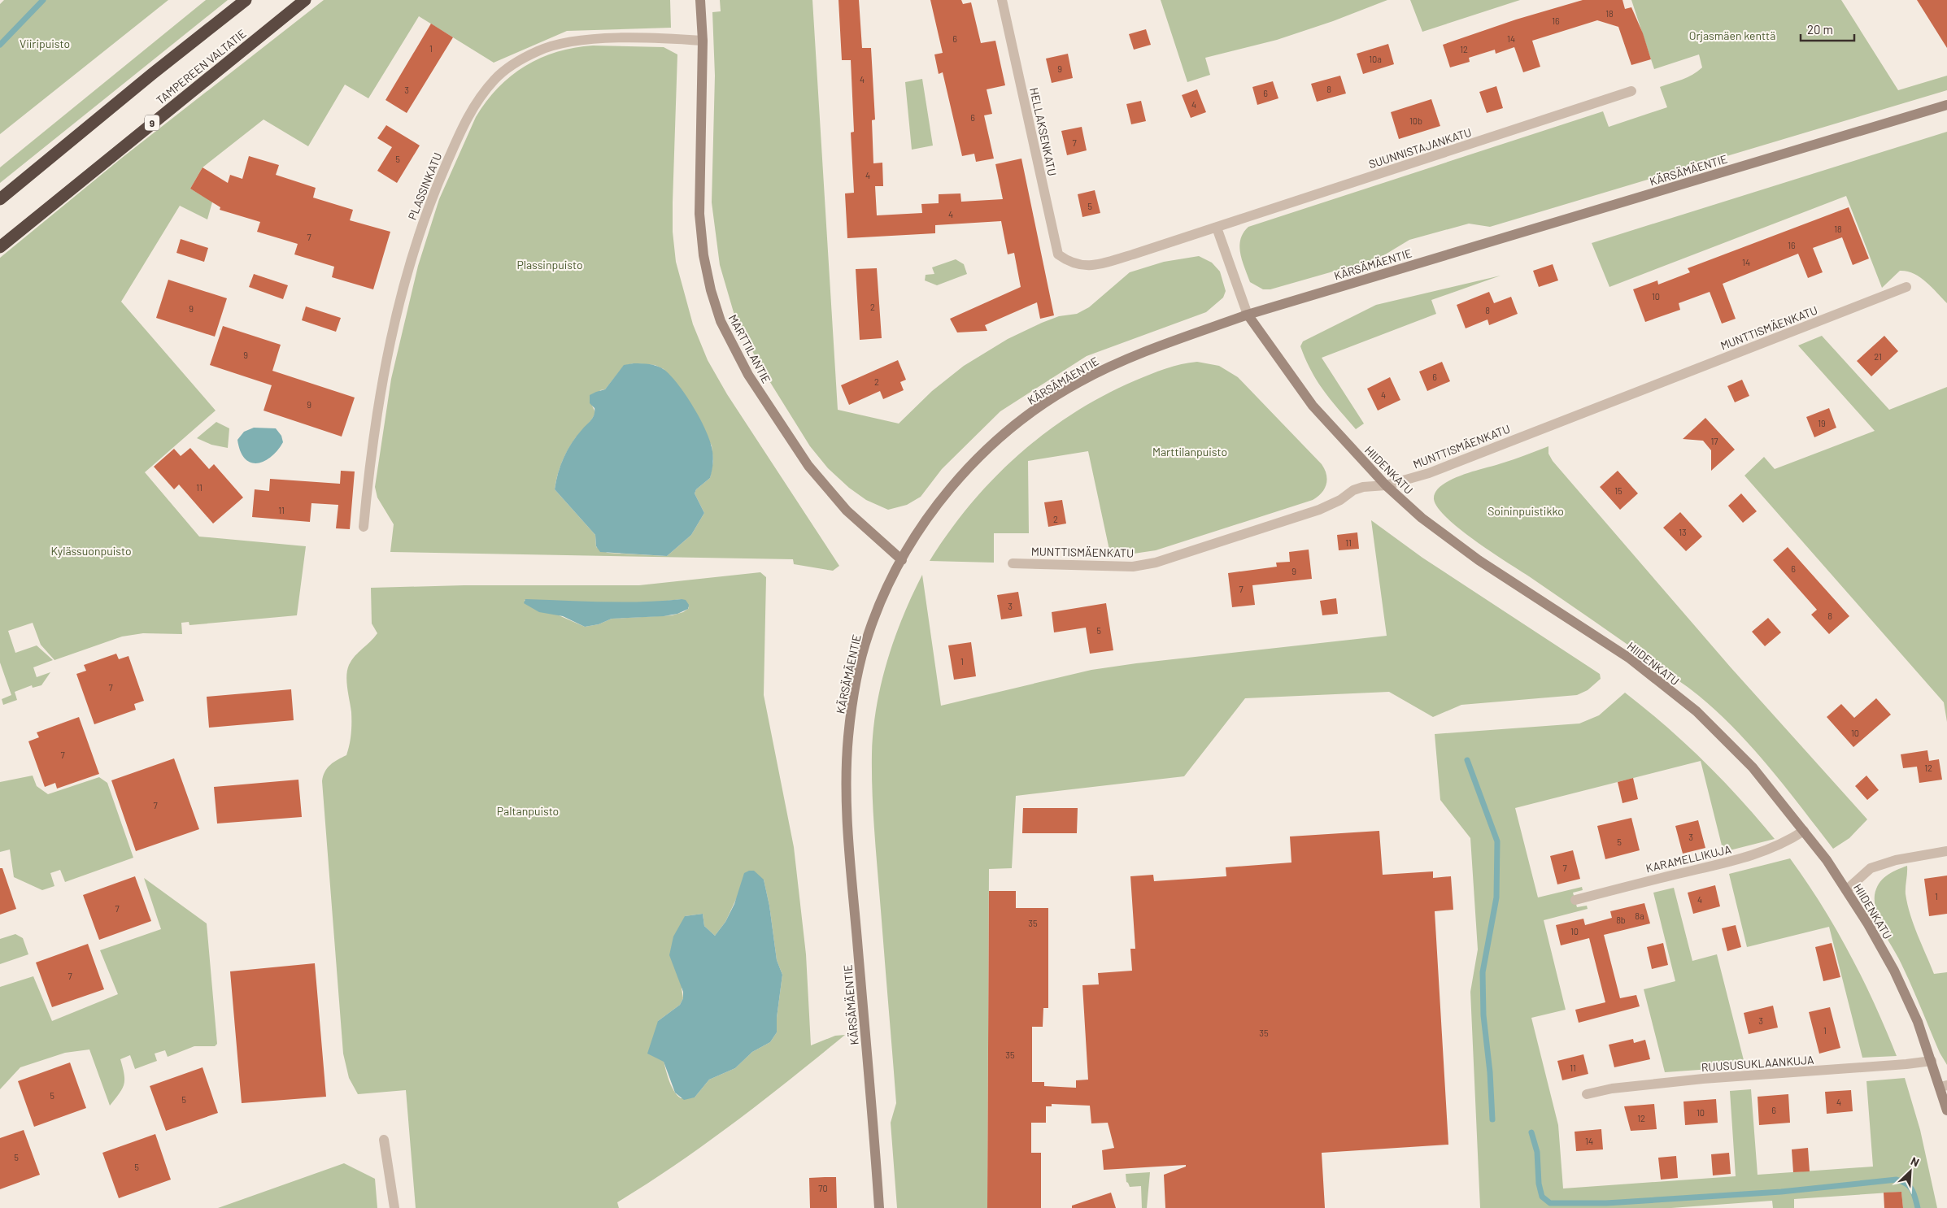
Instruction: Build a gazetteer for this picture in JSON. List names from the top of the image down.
{
  "streets": {
    "highway": ["TAMPEREEN VALTATIE", "9"],
    "street": [
      "HELLAKSENKATU",
      "SUUNNISTAJANKATU",
      "KÄRSÄMÄENTIE",
      "PLASSINKATU",
      "MUNTTISMÄENKATU",
      "MARTTILANTIE",
      "HIIDENKATU",
      "KARAMELLIKUJA",
      "RUUSUSUKLAANKUJA"
    ]
  },
  "crossings": [
    ["HELLAKSENKATU", "SUUNNISTAJANKATU"],
    ["KÄRSÄMÄENTIE", "MARTTILANTIE"],
    ["KÄRSÄMÄENTIE", "HIIDENKATU"],
    ["PLASSINKATU", "MARTTILANTIE"],
    ["MUNTTISMÄENKATU", "HIIDENKATU"],
    ["HIIDENKATU", "KARAMELLIKUJA"],
    ["HIIDENKATU", "RUUSUSUKLAANKUJA"]
  ],
  "parks": [
    "Orjasmäen kenttä",
    "Viiripuisto",
    "Plassinpuisto",
    "Marttilanpuisto",
    "Soininpuistikko",
    "Kylässuonpuisto",
    "Paltanpuisto"
  ],
  "house_numbers": [
    "18",
    "16",
    "6",
    "14",
    "1",
    "12",
    "10a",
    "9",
    "4",
    "8",
    "3",
    "6",
    "4",
    "6",
    "10b",
    "7",
    "5",
    "4",
    "5",
    "4",
    "18",
    "7",
    "16",
    "14",
    "10",
    "2",
    "9",
    "8",
    "9",
    "21",
    "6",
    "2",
    "4",
    "9",
    "19",
    "17",
    "11",
    "15",
    "11",
    "2",
    "13",
    "11",
    "6",
    "9",
    "7",
    "3",
    "8",
    "5",
    "1",
    "7",
    "10",
    "7",
    "12",
    "7",
    "3",
    "5",
    "7",
    "1",
    "4",
    "7",
    "8a",
    "8b",
    "35",
    "10",
    "7",
    "3",
    "1",
    "35",
    "35",
    "11",
    "5",
    "5",
    "4",
    "6",
    "10",
    "12",
    "14",
    "5",
    "5",
    "70"
  ],
  "scale_bar": "20 m",
  "north": "top right"
}
